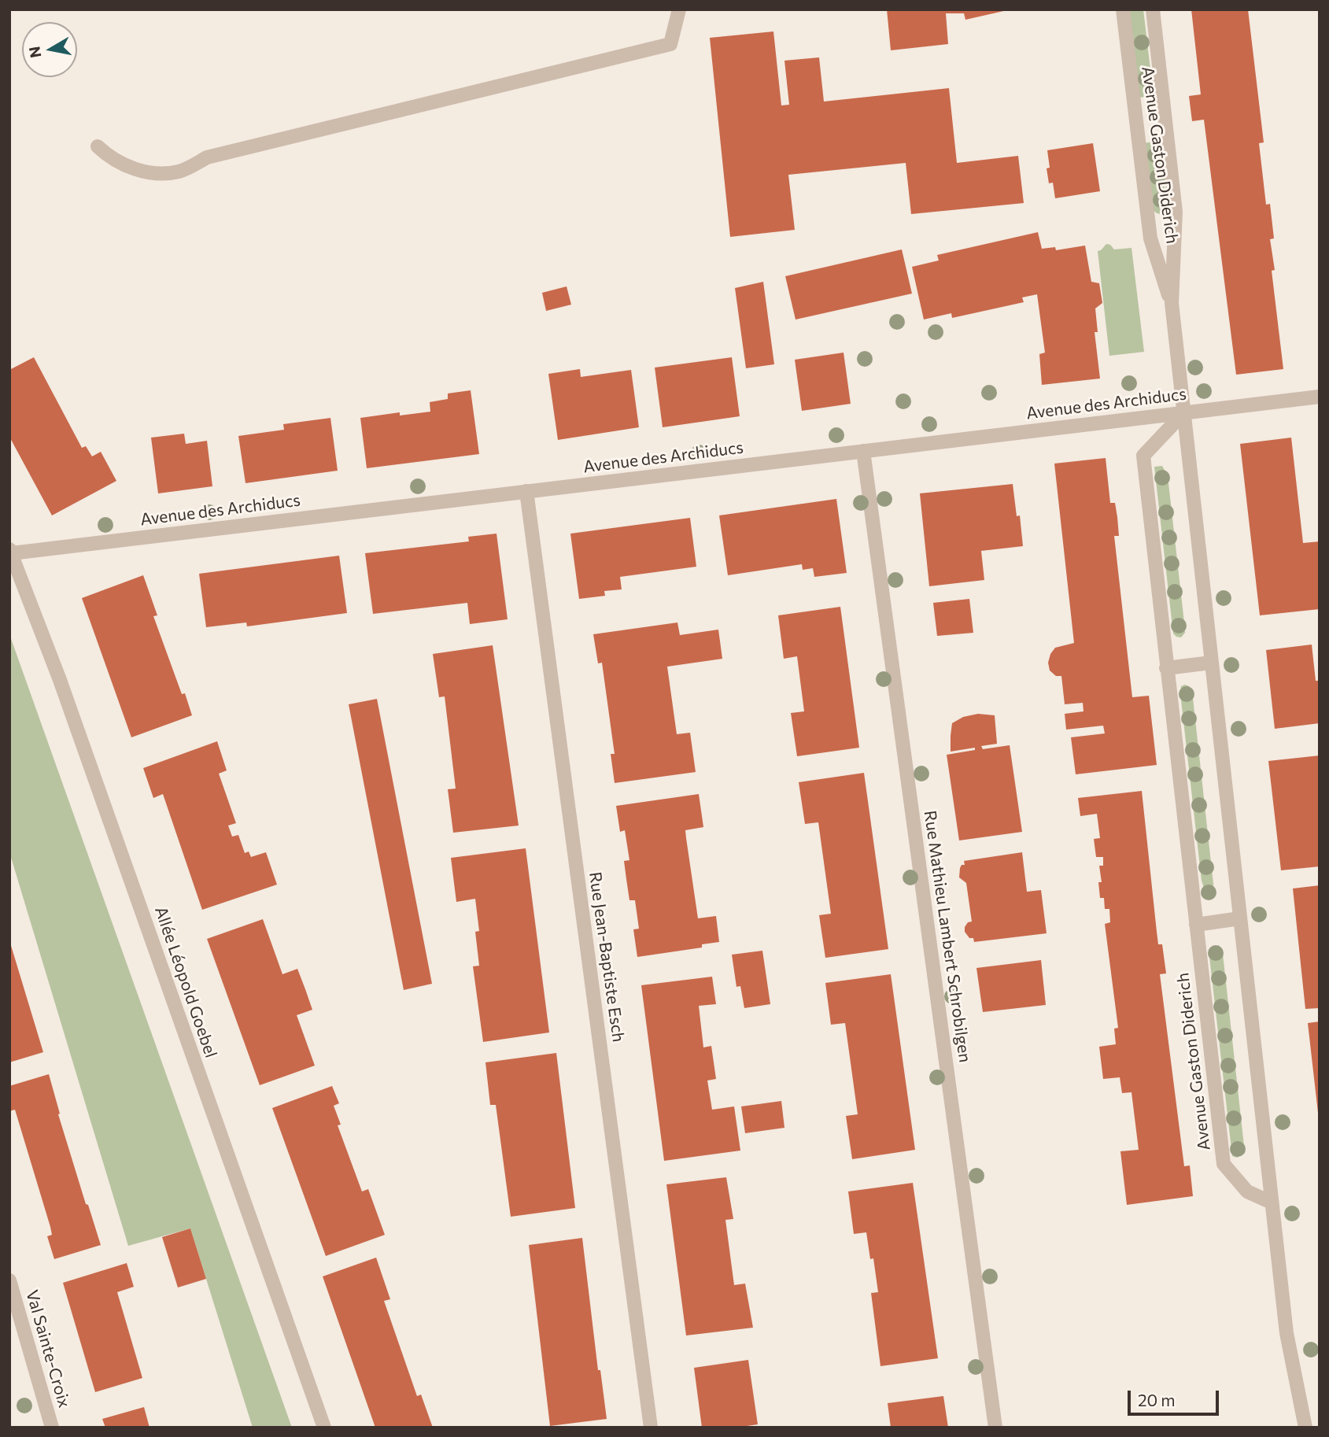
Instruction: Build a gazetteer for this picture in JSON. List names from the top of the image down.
{
  "streets": {
    "street": [
      "Avenue Gaston Diderich",
      "Avenue des Archiducs",
      "Rue Mathieu Lambert Schrobilgen",
      "Rue Jean-Baptiste Esch",
      "Allée Léopold Goebel",
      "Val Sainte-Croix"
    ]
  },
  "crossings": [
    ["Avenue Gaston Diderich", "Avenue des Archiducs"],
    ["Avenue des Archiducs", "Rue Mathieu Lambert Schrobilgen"],
    ["Avenue des Archiducs", "Rue Jean-Baptiste Esch"],
    ["Avenue des Archiducs", "Allée Léopold Goebel"]
  ],
  "scale_bar": "20 m",
  "north": "left"
}
